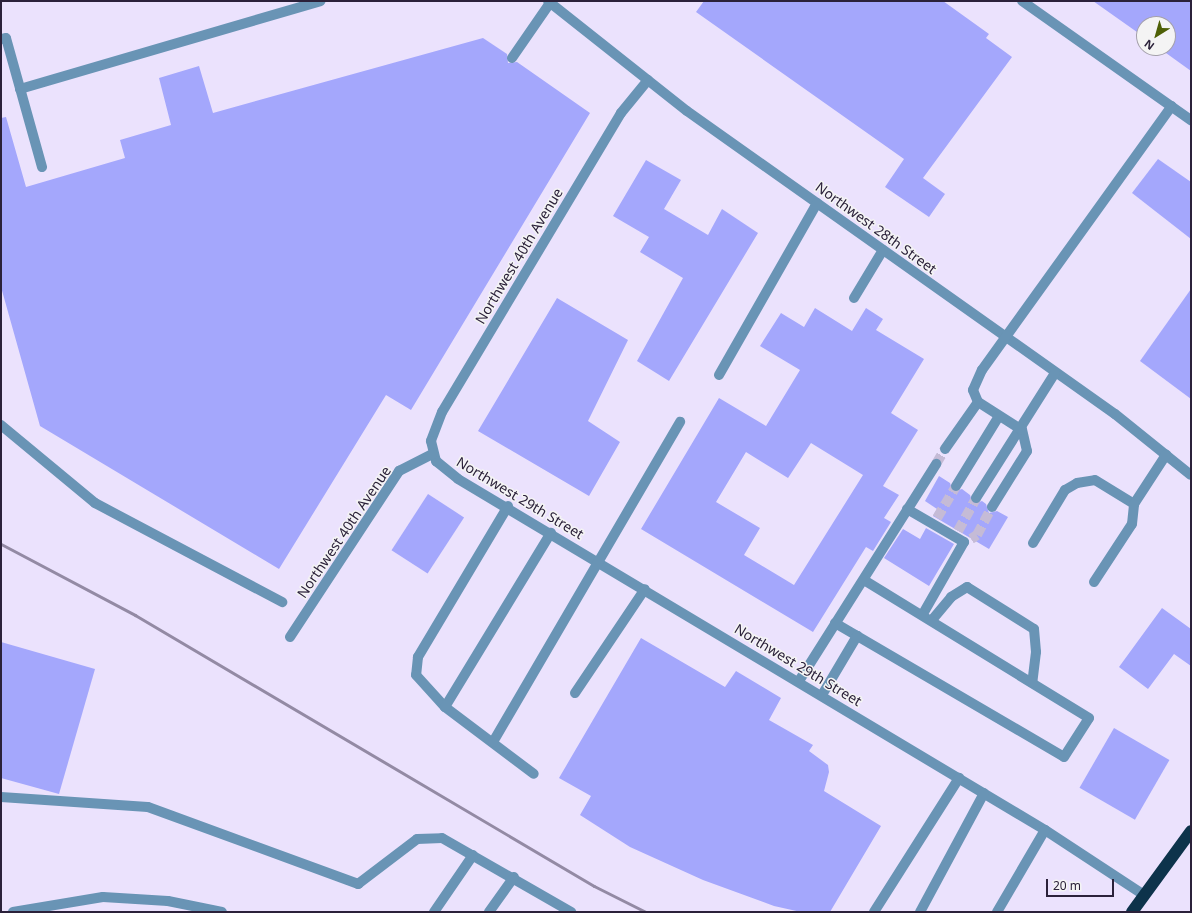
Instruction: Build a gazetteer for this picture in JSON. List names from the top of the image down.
{
  "streets": {
    "street": ["Northwest 28th Street", "Northwest 40th Avenue", "Northwest 29th Street"]
  },
  "crossings": [
    ["Northwest 28th Street", "Northwest 40th Avenue"],
    ["Northwest 40th Avenue", "Northwest 29th Street"]
  ],
  "scale_bar": "20 m",
  "north": "bottom left"
}
